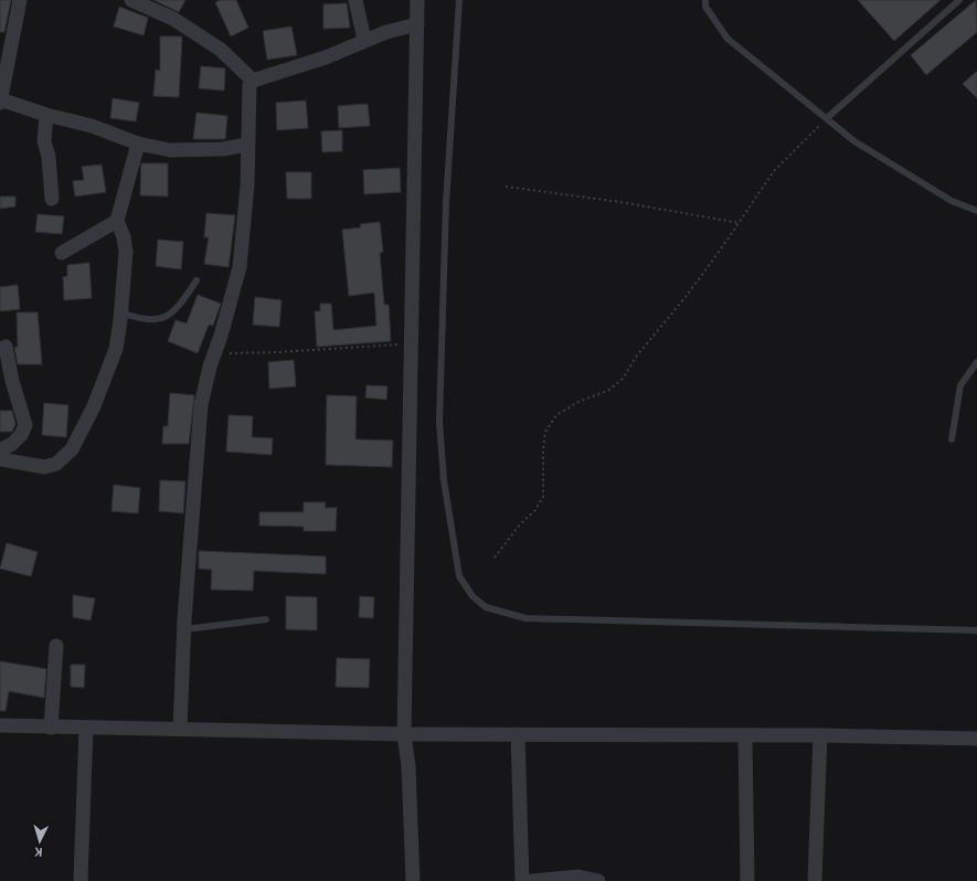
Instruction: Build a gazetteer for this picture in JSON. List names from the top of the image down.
{
  "north": "bottom"
}
